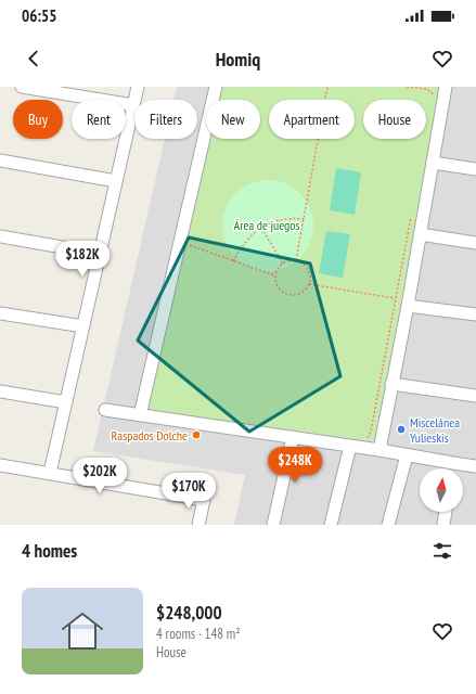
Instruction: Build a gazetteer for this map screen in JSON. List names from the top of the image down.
{
  "parks": ["Área de juegos"],
  "places": ["Miscelánea Yulieskis", "Raspados Dolche"],
  "north": "top",
  "page": {
    "status": "06:55",
    "header": "Homiq",
    "chip": [
      "Buy",
      "Rent",
      "Filters",
      "New",
      "Apartment",
      "House"
    ],
    "price": [
      "$182K",
      "$248K",
      "$202K",
      "$170K"
    ],
    "heading": "4 homes",
    "list": [
      {
        "name": "$248,000",
        "note": "4 rooms · 148 m² · House"
      }
    ]
  }
}
